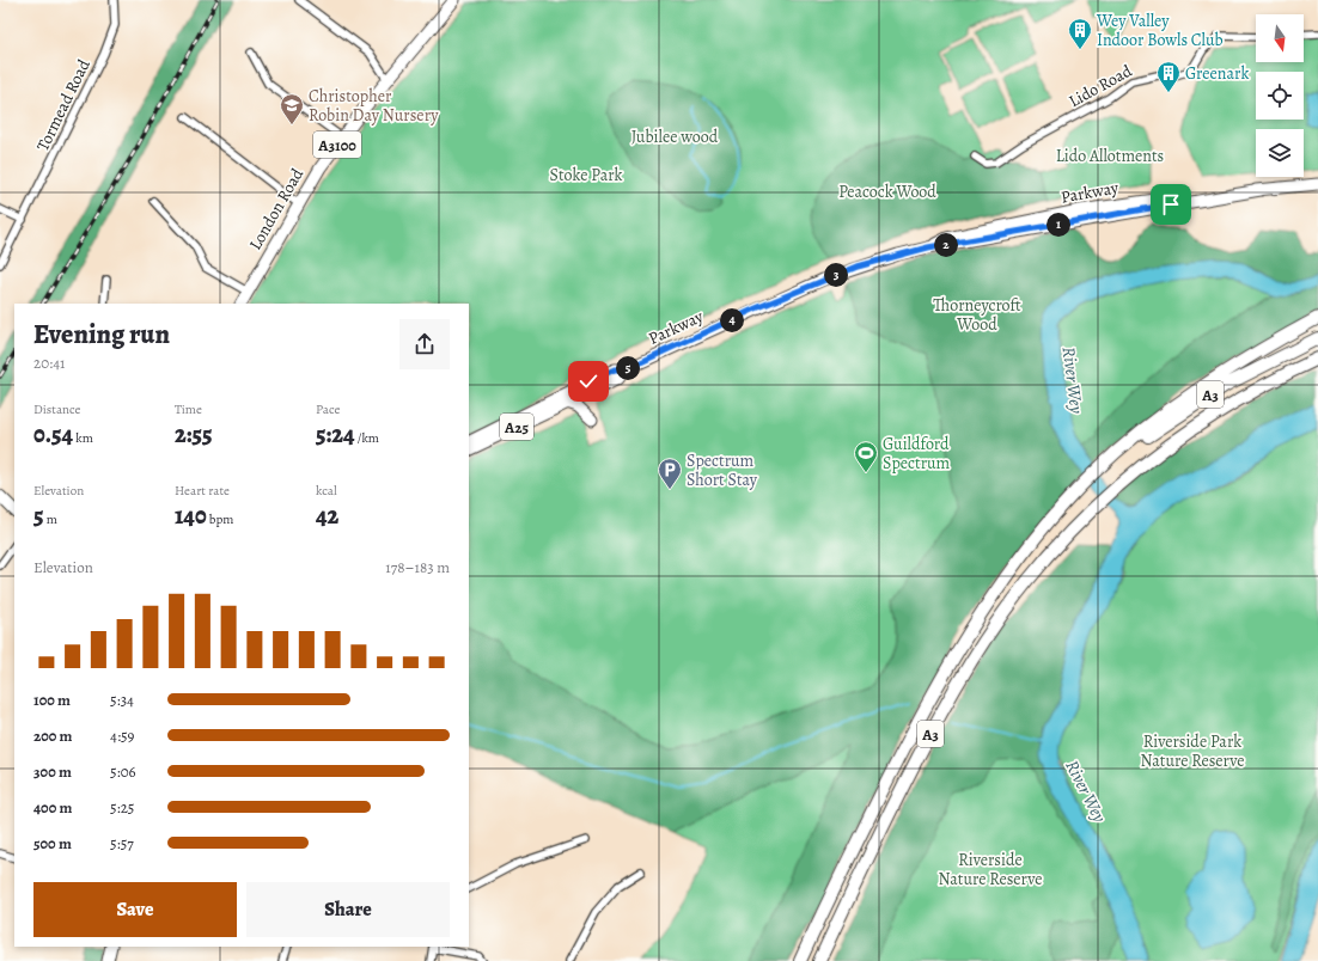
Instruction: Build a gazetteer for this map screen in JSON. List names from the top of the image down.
{
  "streets": {
    "highway": ["A3"],
    "main road": [
      "A3100",
      "Parkway",
      "London Road",
      "A25"
    ],
    "street": ["Lido Road", "Tormead Road"]
  },
  "water": ["River Wey"],
  "parks": [
    "Jubilee wood",
    "Lido Allotments",
    "Stoke Park",
    "Peacock Wood",
    "Thorneycroft Wood",
    "Riverside Park Nature Reserve",
    "Riverside Nature Reserve"
  ],
  "places": {
    "building": ["Wey Valley Indoor Bowls Club", "Greenark"],
    "school or university": ["Christopher Robin Day Nursery"],
    "sports": ["Guildford Spectrum"],
    "parking": ["Spectrum Short Stay"]
  },
  "north": "bottom",
  "page": {
    "pins": [
      "1",
      "2",
      "3",
      "4",
      "5"
    ],
    "heading": ["Evening run", "20:41"],
    "stats": [
      ["Distance", "0.54 km"],
      ["Time", "2:55"],
      ["Pace", "5:24 /km"],
      ["Elevation", "5 m"],
      ["Heart rate", "140 bpm"],
      ["kcal", "42"]
    ],
    "chart": ["Elevation", "178–183 m"],
    "list": [
      {
        "name": "100 m",
        "note": "5:34"
      },
      {
        "name": "200 m",
        "note": "4:59"
      },
      {
        "name": "300 m",
        "note": "5:06"
      },
      {
        "name": "400 m",
        "note": "5:25"
      },
      {
        "name": "500 m",
        "note": "5:57"
      }
    ],
    "buttons": ["Save", "Share"]
  }
}
